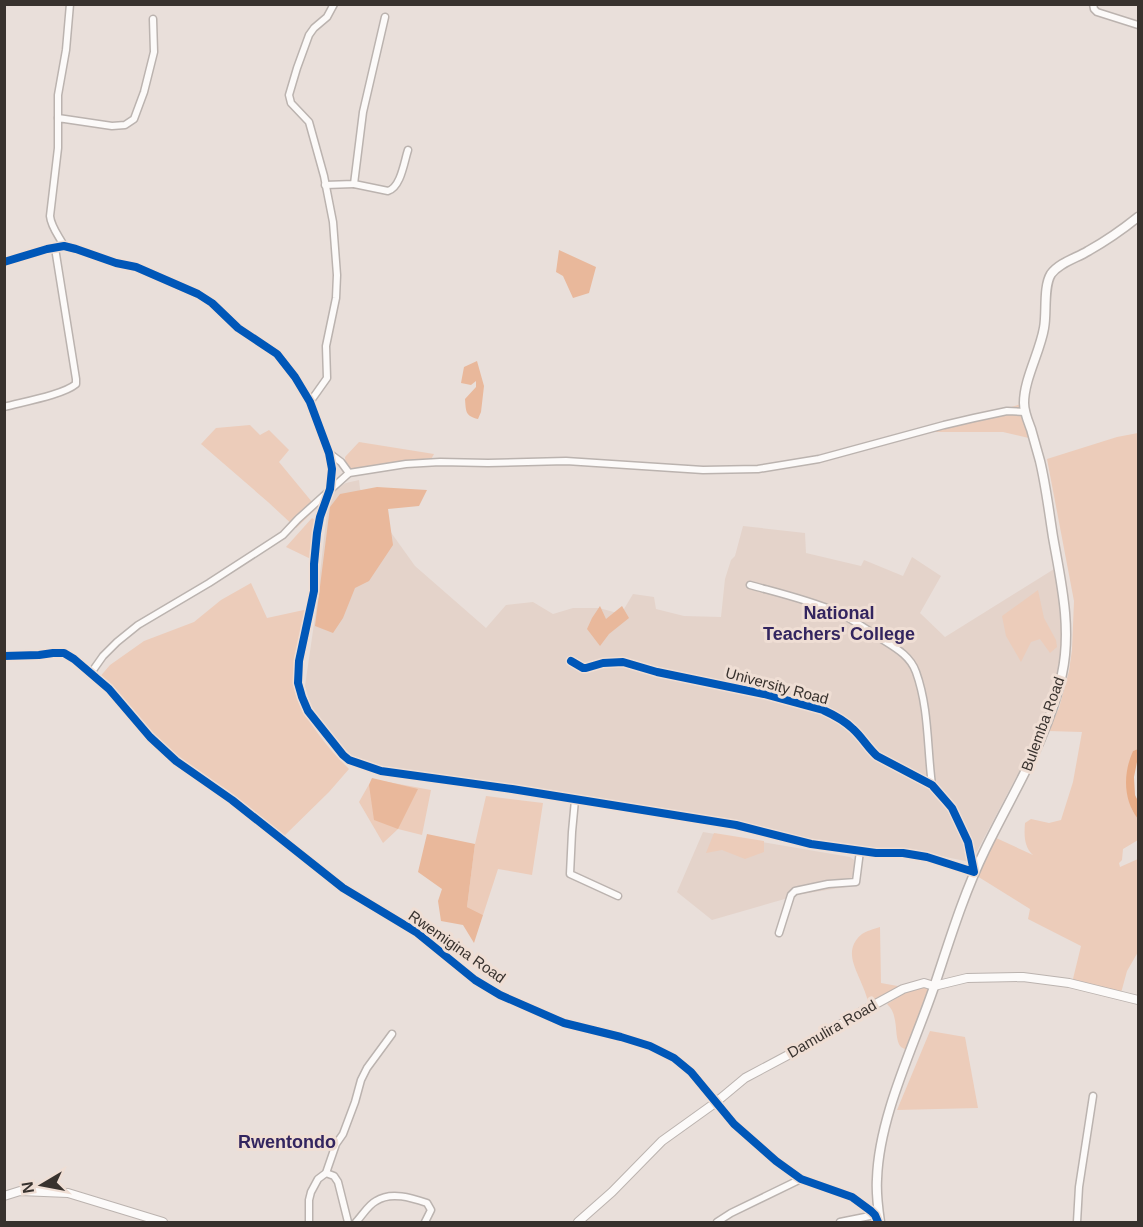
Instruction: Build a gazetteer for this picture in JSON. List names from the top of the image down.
{
  "streets": {
    "main road": ["Bulemba Road"],
    "street": ["University Road", "Rwemigina Road", "Damulira Road"]
  },
  "crossings": [
    ["University Road", "Bulemba Road"],
    ["Bulemba Road", "Rwemigina Road"],
    ["Bulemba Road", "Damulira Road"],
    ["Rwemigina Road", "Damulira Road"]
  ],
  "districts": ["National Teachers' College", "Rwentondo"],
  "north": "left"
}
